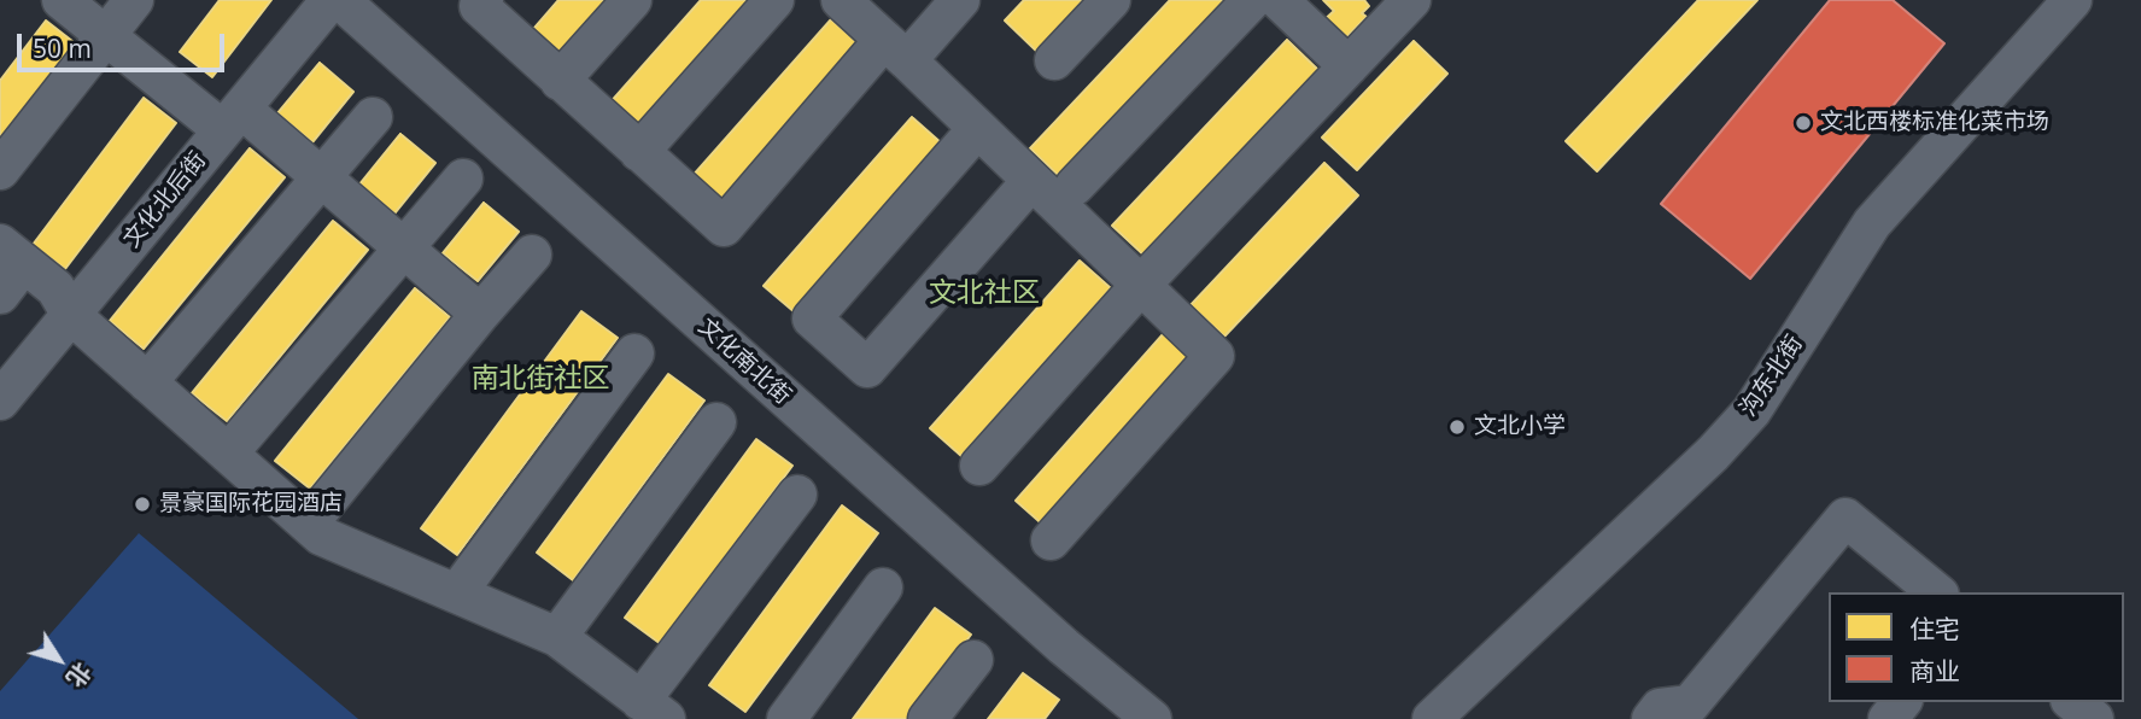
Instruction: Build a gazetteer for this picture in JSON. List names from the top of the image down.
{
  "streets": {
    "street": ["文化北后街", "文化南北街", "沟东北街"]
  },
  "districts": ["文北社区", "南北街社区"],
  "places": ["文北西楼标准化菜市场", "文北小学", "景豪国际花园酒店"],
  "legend": ["住宅", "商业"],
  "scale_bar": "50 m",
  "north": "bottom right"
}
